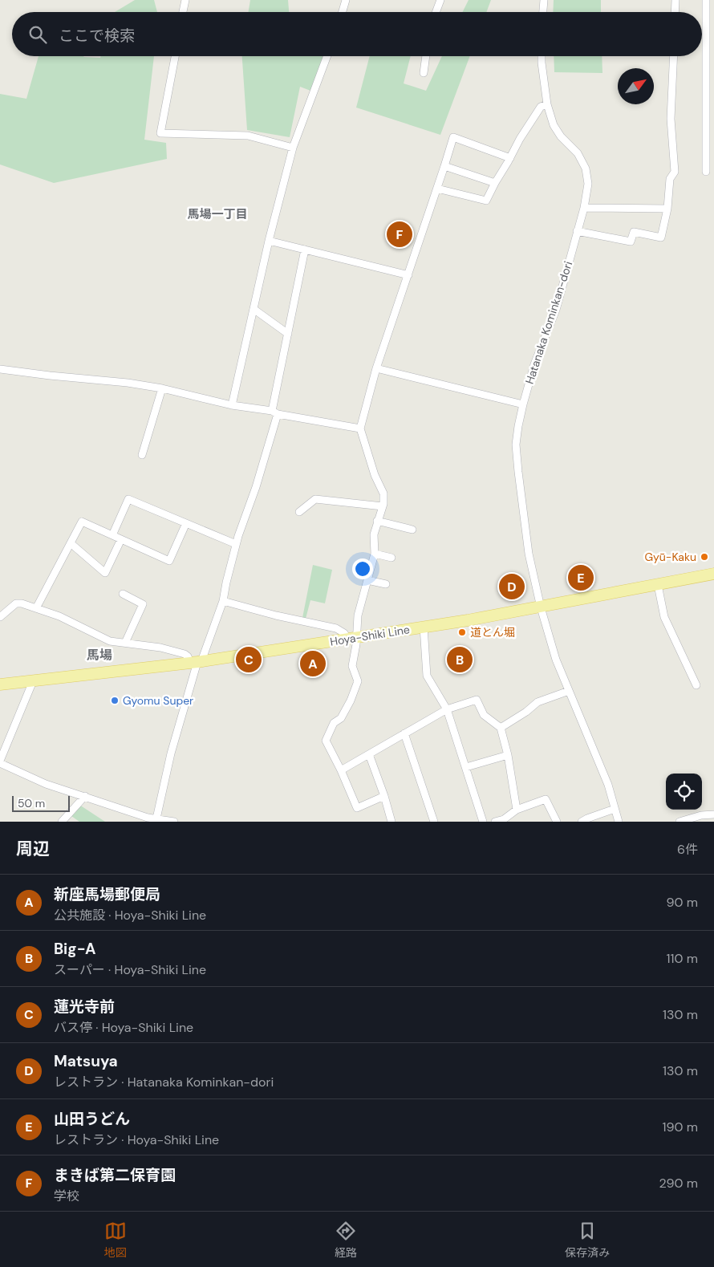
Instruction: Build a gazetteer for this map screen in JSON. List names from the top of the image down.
{
  "streets": {
    "main road": ["Hoya-Shiki Line"],
    "street": ["Hatanaka Kominkan-dori"]
  },
  "crossings": [
    ["Hatanaka Kominkan-dori", "Hoya-Shiki Line"]
  ],
  "districts": ["馬場一丁目", "馬場"],
  "places": ["Gyū-Kaku", "道とん堀", "Gyomu Super"],
  "scale_bar": "50 m",
  "north": "top right",
  "page": {
    "search": "ここで検索",
    "pins": [
      "F",
      "E",
      "D",
      "B",
      "C",
      "A"
    ],
    "scale": "50 m",
    "heading": ["周辺", "6件"],
    "list": [
      {
        "mark": "A",
        "name": "新座馬場郵便局",
        "note": "公共施設 · Hoya-Shiki Line",
        "value": "90 m"
      },
      {
        "mark": "B",
        "name": "Big-A",
        "note": "スーパー · Hoya-Shiki Line",
        "value": "110 m"
      },
      {
        "mark": "C",
        "name": "蓮光寺前",
        "note": "バス停 · Hoya-Shiki Line",
        "value": "130 m"
      },
      {
        "mark": "D",
        "name": "Matsuya",
        "note": "レストラン · Hatanaka Kominkan-dori",
        "value": "130 m"
      },
      {
        "mark": "E",
        "name": "山田うどん",
        "note": "レストラン · Hoya-Shiki Line",
        "value": "190 m"
      },
      {
        "mark": "F",
        "name": "まきば第二保育園",
        "note": "学校",
        "value": "290 m"
      }
    ],
    "nav": ["地図", "経路", "保存済み"]
  }
}
